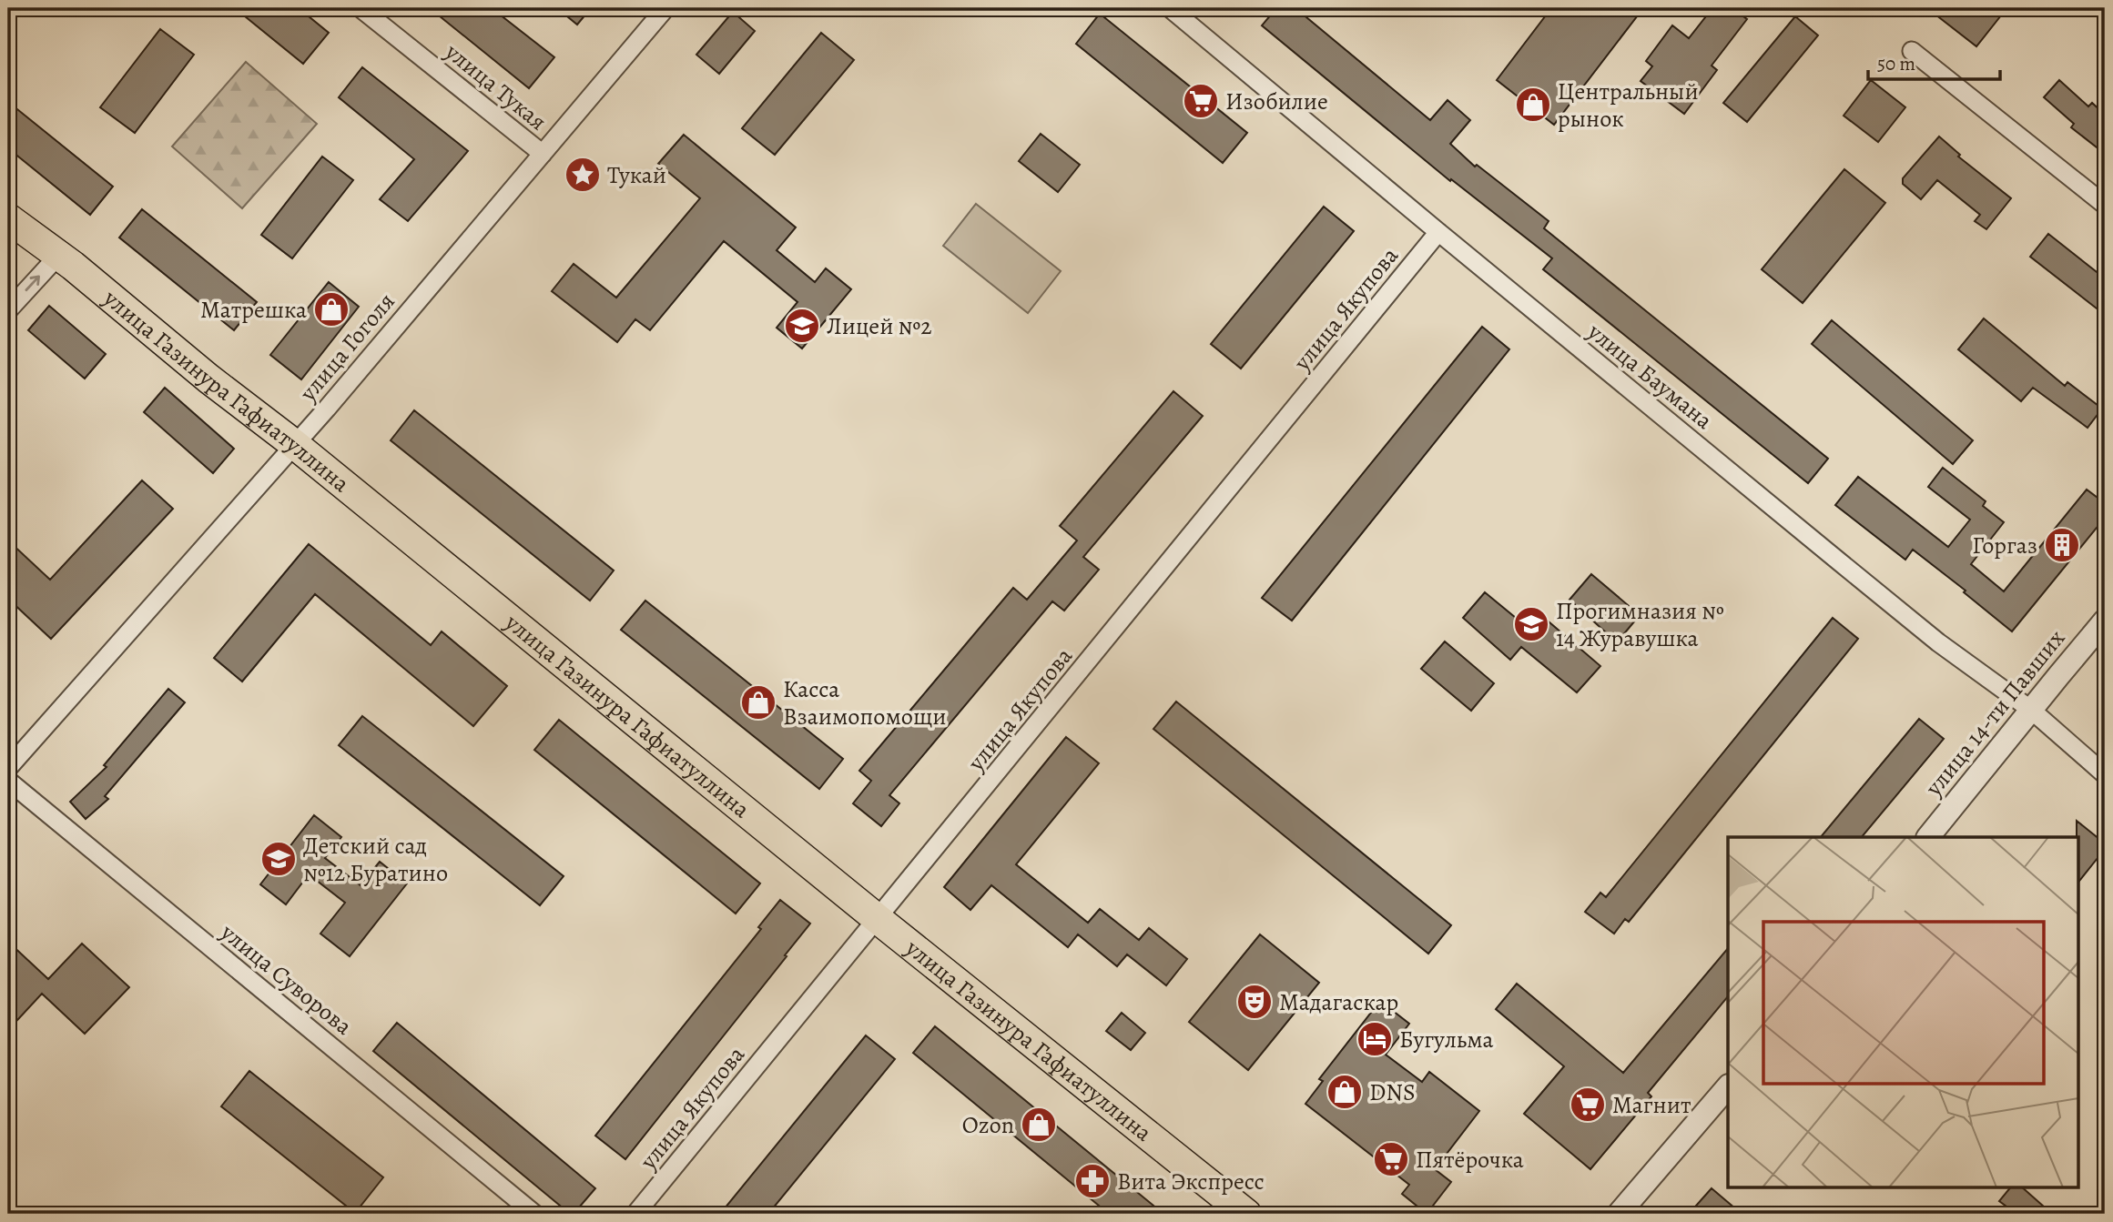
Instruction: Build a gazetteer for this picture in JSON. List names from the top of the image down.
{
  "streets": {
    "main road": ["улица Газинура Гафиатуллина"],
    "street": [
      "улица Тукая",
      "улица Якупова",
      "улица Гоголя",
      "улица Баумана",
      "улица 14-ти Павших",
      "улица Суворова"
    ]
  },
  "crossings": [
    ["улица Тукая", "улица Гоголя"],
    ["улица Якупова", "улица Баумана"],
    ["улица Якупова", "улица Газинура Гафиатуллина"],
    ["улица Гоголя", "улица Газинура Гафиатуллина"],
    ["улица Баумана", "улица 14-ти Павших"]
  ],
  "places": {
    "supermarket": ["Изобилие", "Магнит", "Пятёрочка"],
    "shop": [
      "Центральный рынок",
      "Матрешка",
      "Касса Взаимопомощи",
      "DNS",
      "Ozon"
    ],
    "place": ["Тукай"],
    "school or university": ["Лицей №2", "Прогимназия № 14 Журавушка", "Детский сад №12 Буратино"],
    "building": ["Горгаз"],
    "theatre": ["Мадагаскар"],
    "hotel": ["Бугульма"],
    "pharmacy": ["Вита Экспресс"]
  },
  "scale_bar": "50 m"
}
